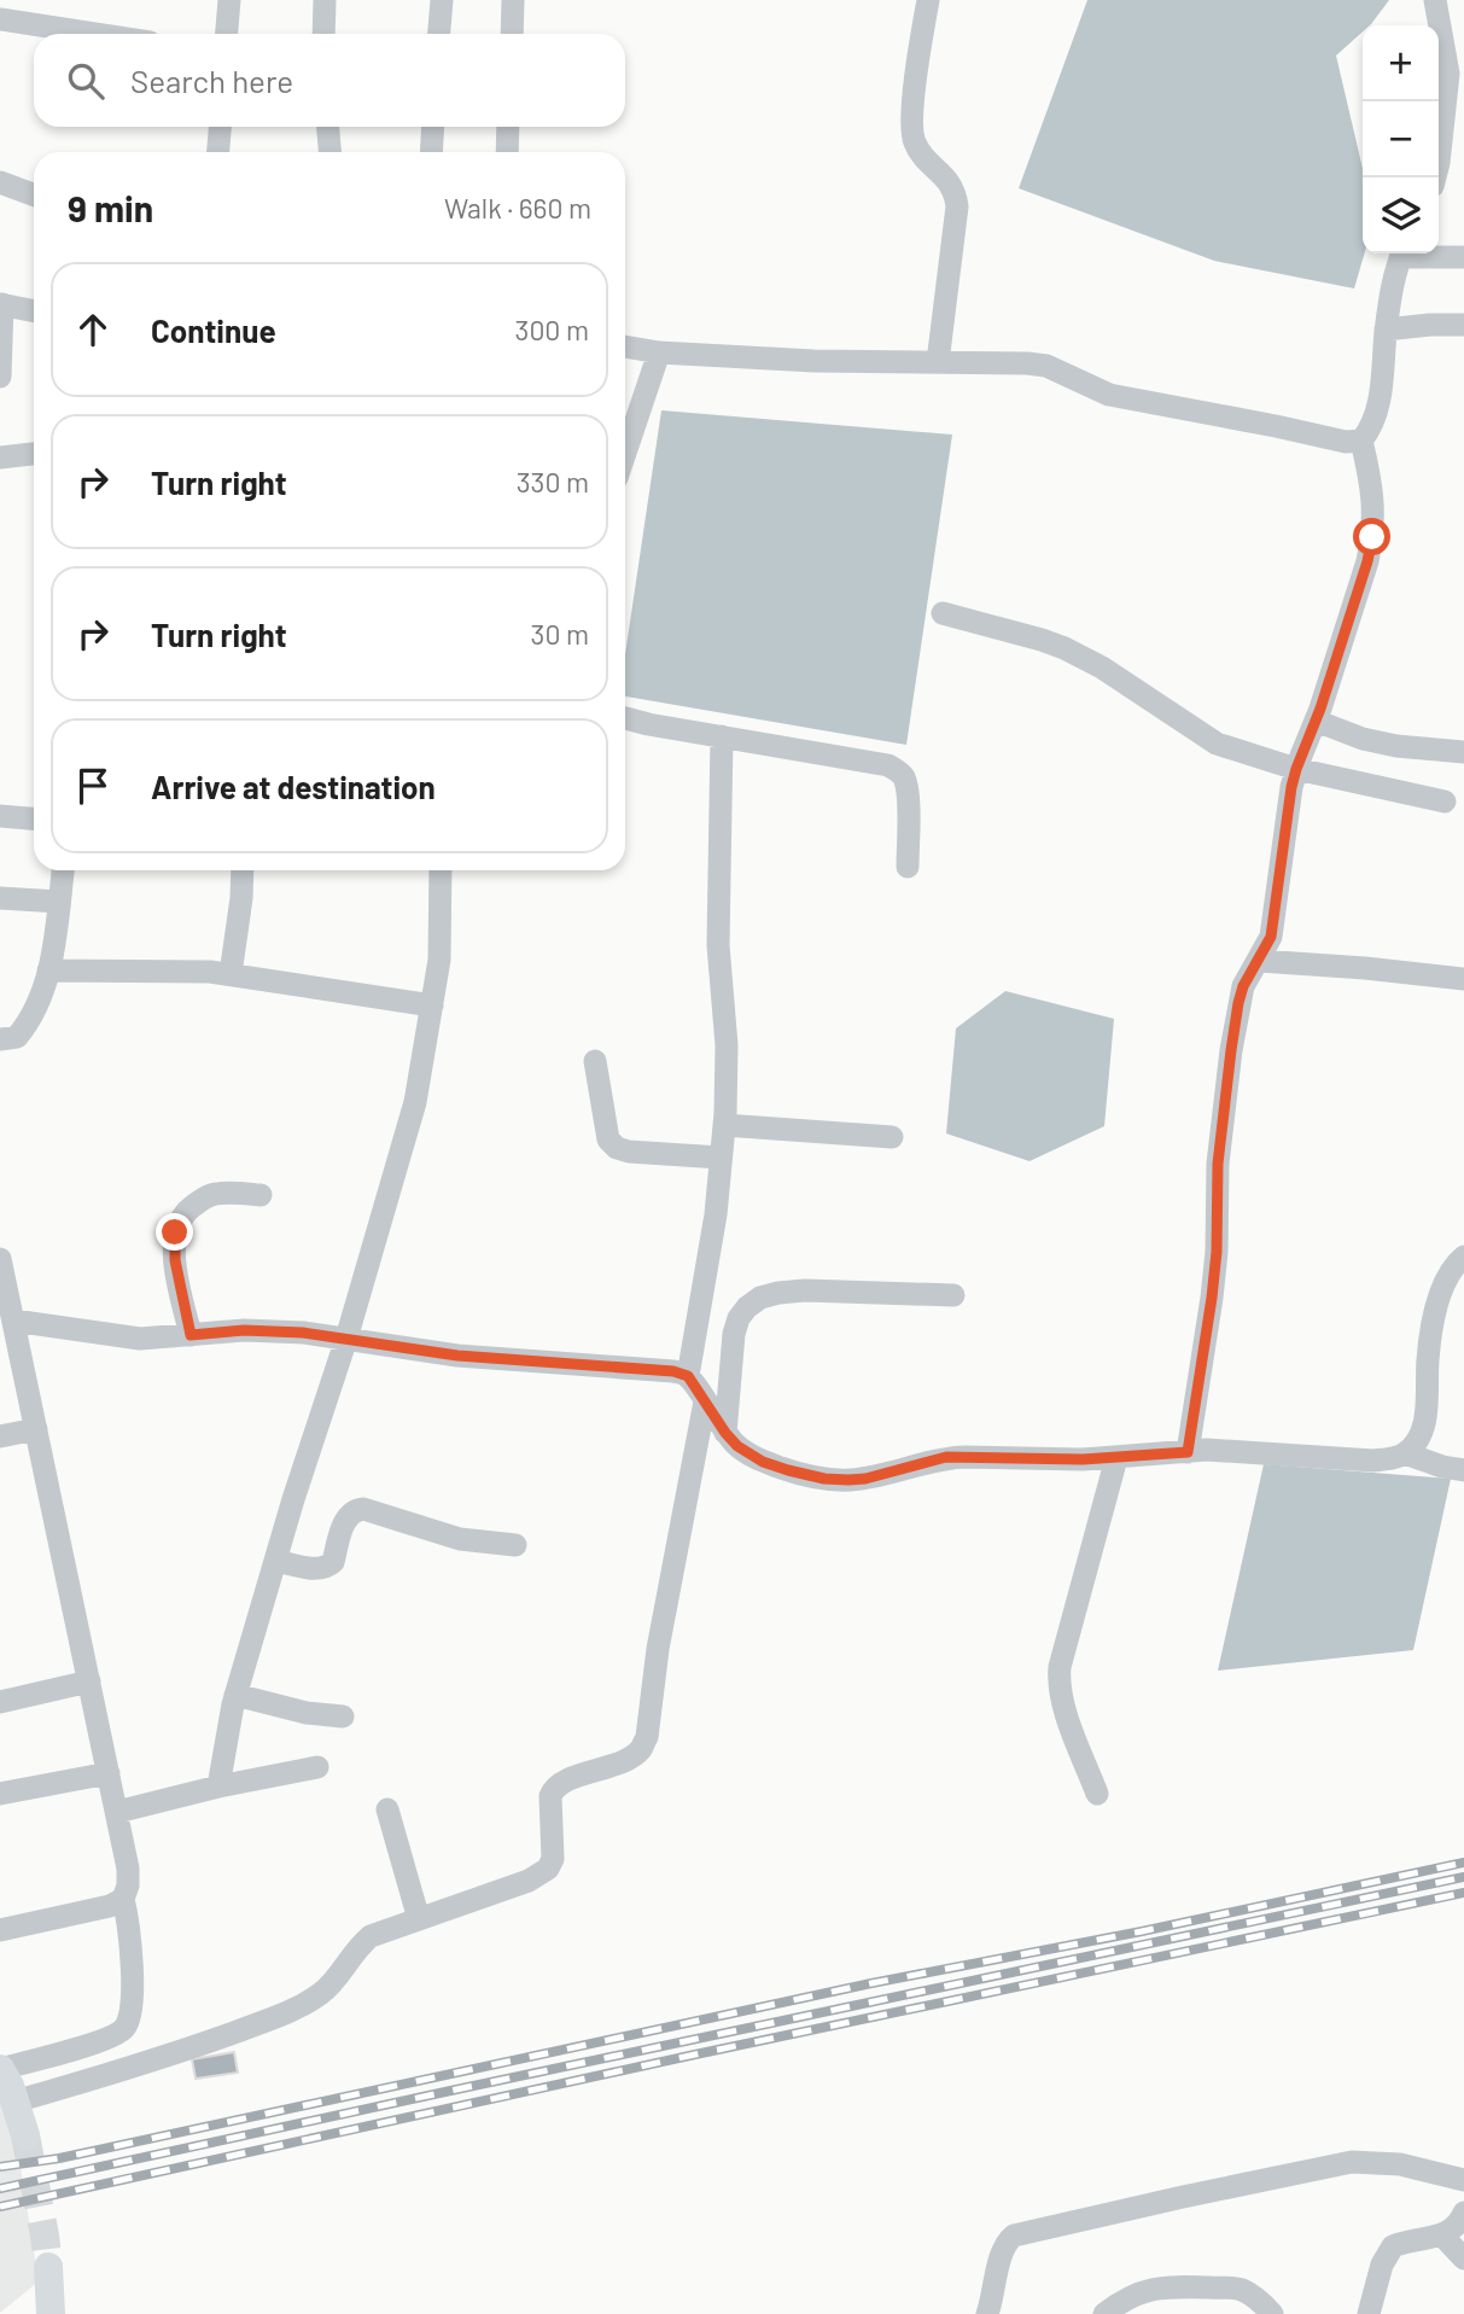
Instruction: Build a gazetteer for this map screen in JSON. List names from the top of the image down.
{
  "page": {
    "map_buttons": ["+", "−"],
    "search": "Search here",
    "heading": ["9 min", "Walk · 660 m"],
    "list": [
      ["Continue", "300 m"],
      ["Turn right", "330 m"],
      ["Turn right", "30 m"],
      "Arrive at destination"
    ]
  }
}
